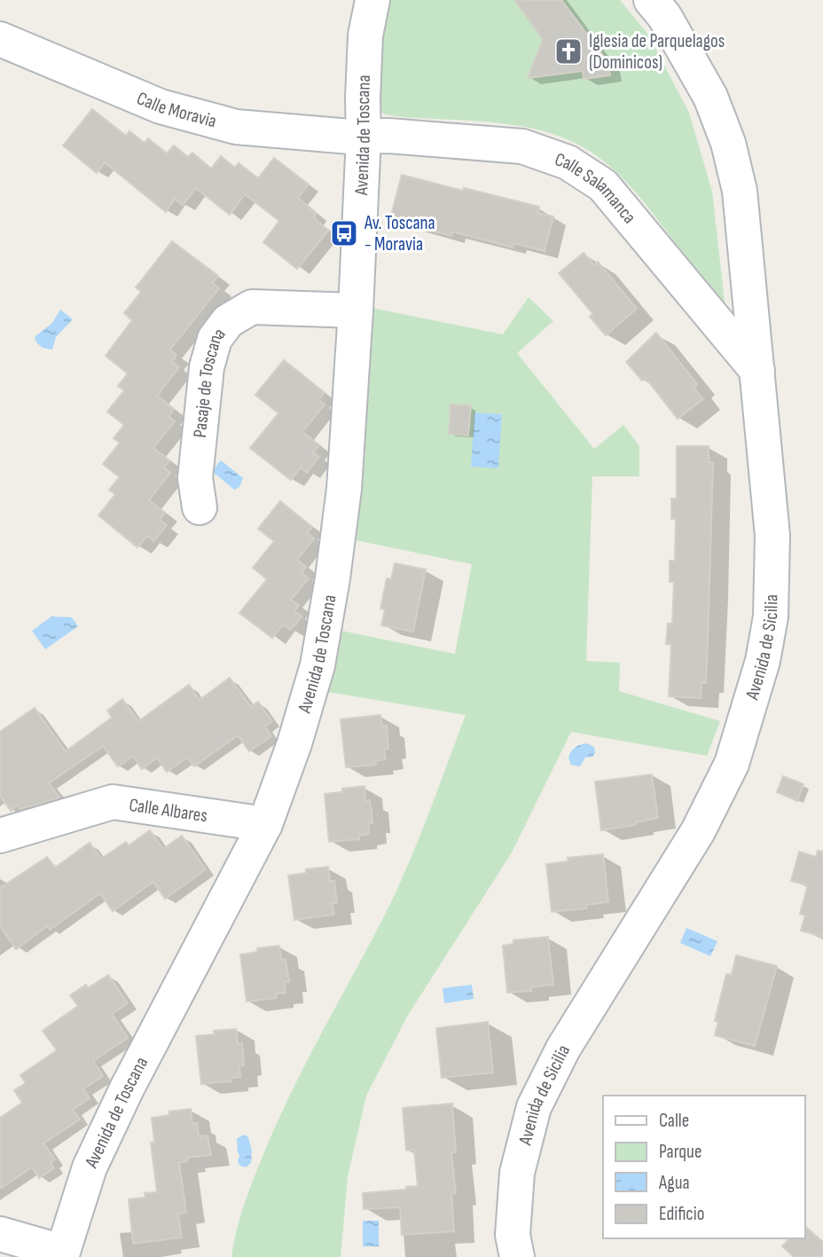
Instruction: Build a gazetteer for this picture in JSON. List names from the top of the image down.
{
  "streets": {
    "street": [
      "Calle Moravia",
      "Avenida de Toscana",
      "Calle Salamanca",
      "Pasaje de Toscana",
      "Avenida de Sicilia",
      "Calle Albares"
    ]
  },
  "crossings": [
    ["Calle Moravia", "Avenida de Toscana"],
    ["Calle Moravia", "Calle Salamanca"],
    ["Avenida de Toscana", "Calle Salamanca"],
    ["Avenida de Toscana", "Pasaje de Toscana"],
    ["Avenida de Toscana", "Calle Albares"],
    ["Calle Salamanca", "Avenida de Sicilia"]
  ],
  "places": {
    "church": ["Iglesia de Parquelagos (Dominicos)"],
    "bus stop": ["Av. Toscana - Moravia"]
  },
  "legend": [
    "Calle",
    "Parque",
    "Agua",
    "Edificio"
  ]
}
